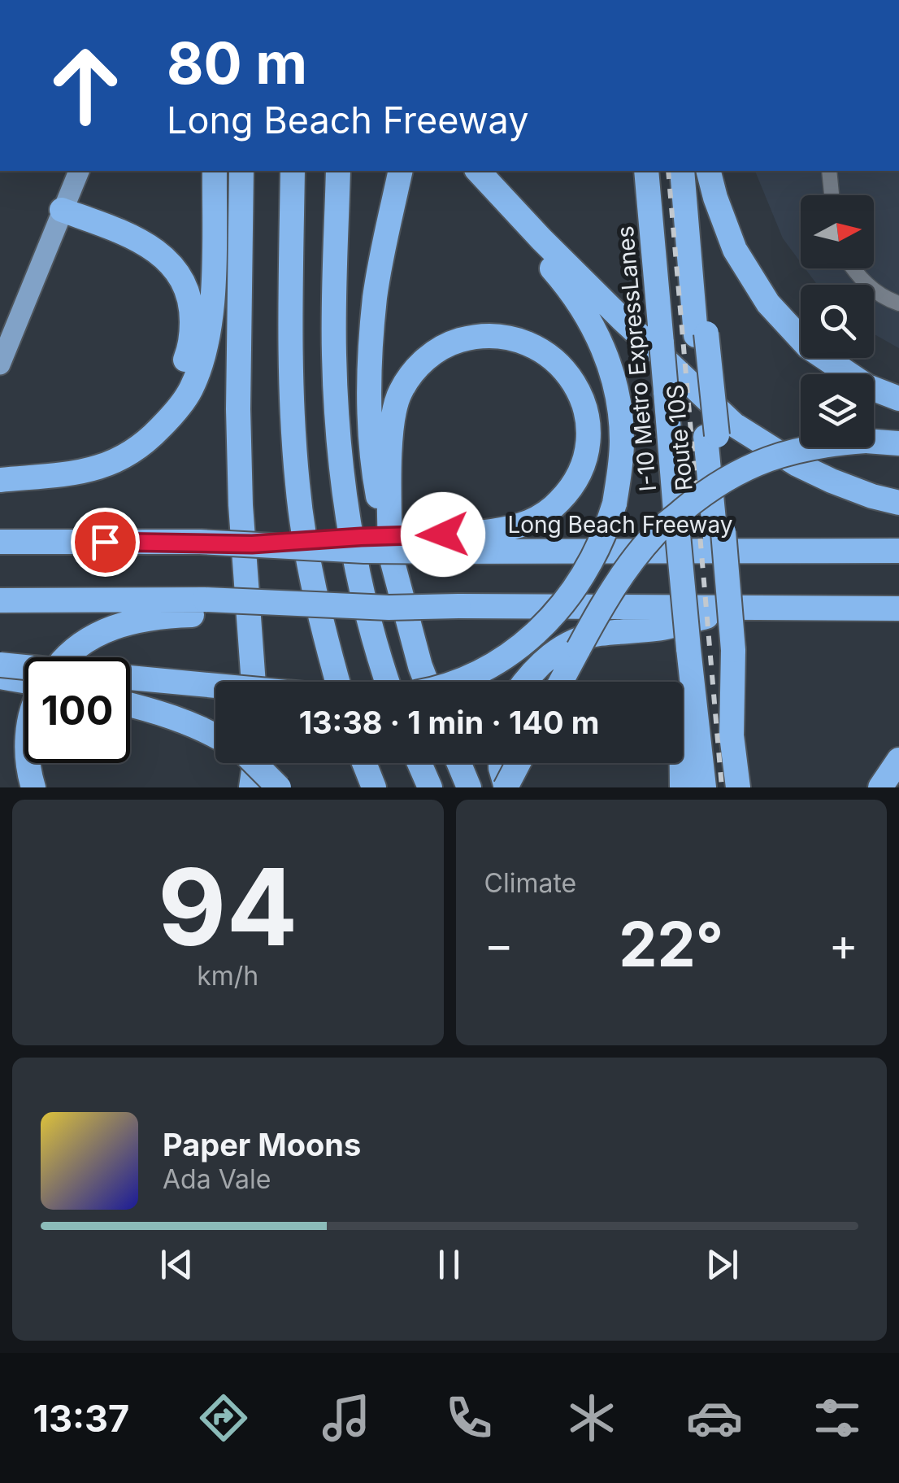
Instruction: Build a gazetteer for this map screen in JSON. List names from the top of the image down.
{
  "streets": {
    "highway": ["I-10 Metro ExpressLanes", "Long Beach Freeway"]
  },
  "north": "right",
  "page": {
    "turn": ["80 m", "Long Beach Freeway"],
    "limit": "100",
    "trip": "13:38 · 1 min · 140 m",
    "tile": [
      ["94", "km/h"],
      "Climate"
    ],
    "heat": ["−", "22°", "+"],
    "song": ["Paper Moons", "Ada Vale"],
    "tabs": "13:37"
  }
}
